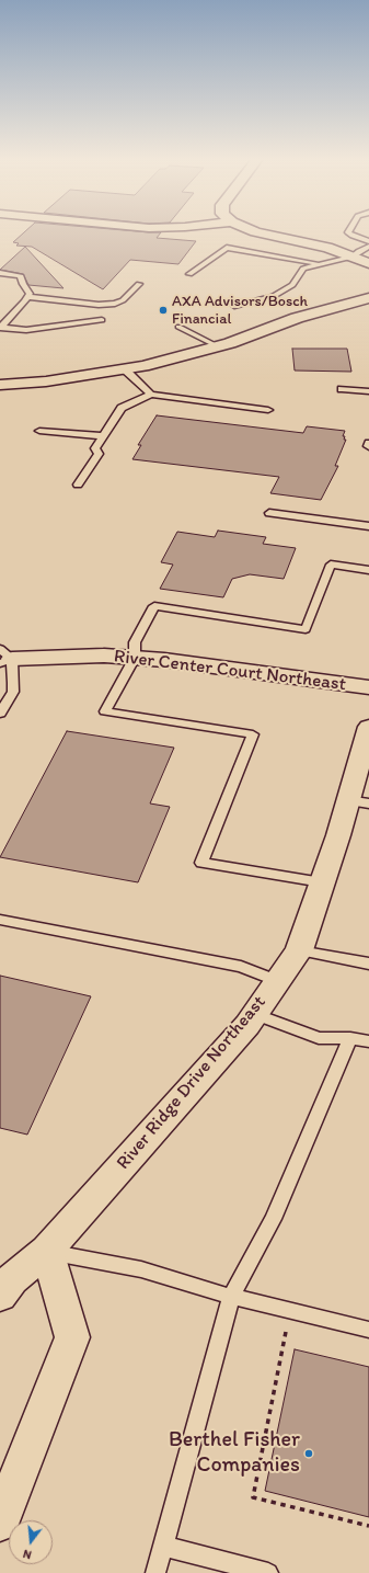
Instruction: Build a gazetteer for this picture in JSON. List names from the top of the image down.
{
  "streets": {
    "street": ["River Center Court Northeast", "River Ridge Drive Northeast"]
  },
  "places": ["AXA Advisors/Bosch Financial", "Berthel Fisher Companies"],
  "north": "bottom"
}
